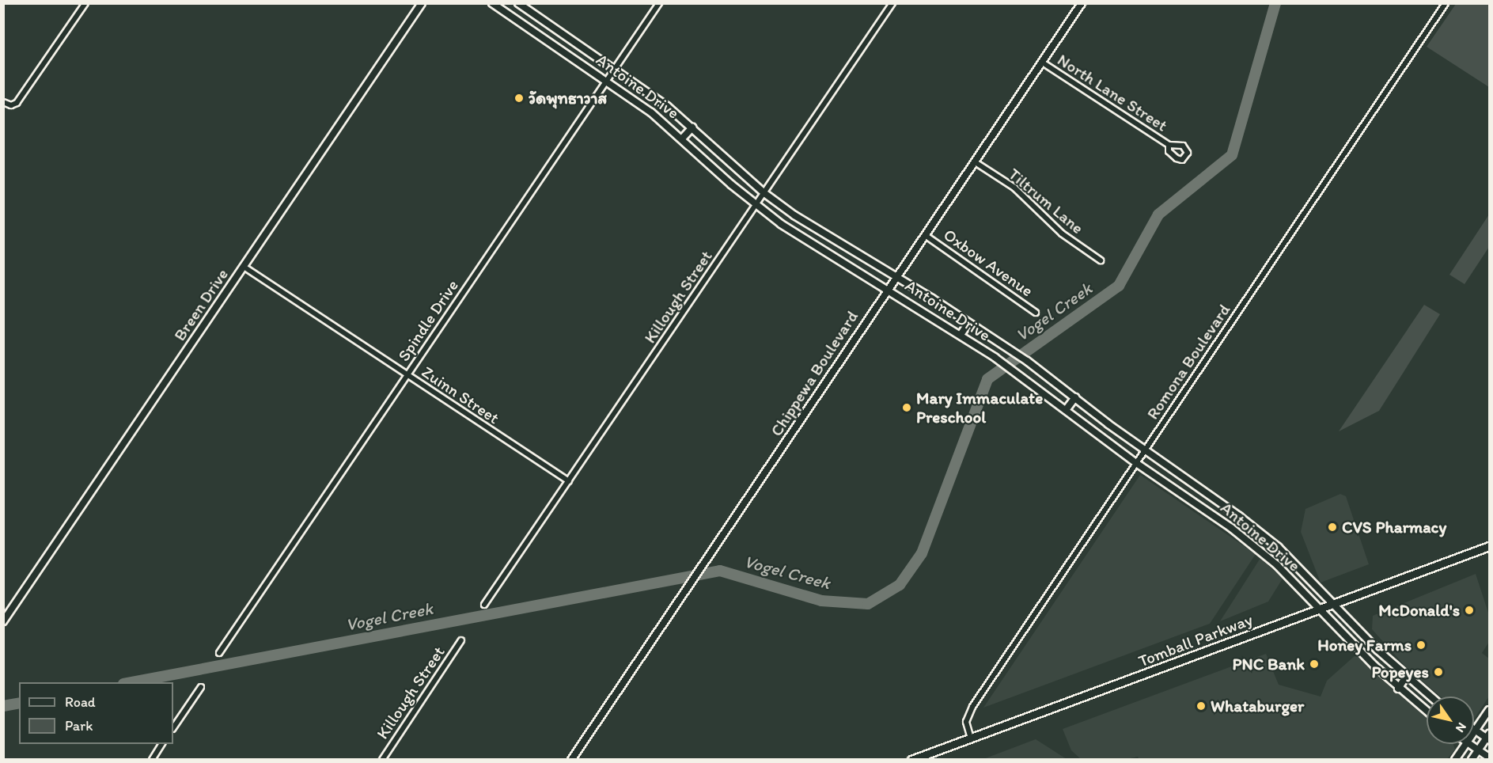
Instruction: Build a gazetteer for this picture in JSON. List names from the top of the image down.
{
  "streets": {
    "main road": [
      "Antoine Drive",
      "Breen Drive",
      "Chippewa Boulevard",
      "Tomball Parkway"
    ],
    "street": [
      "North Lane Street",
      "Tiltrum Lane",
      "Oxbow Avenue",
      "Killough Street",
      "Spindle Drive",
      "Romona Boulevard",
      "Zuinn Street"
    ]
  },
  "crossings": [
    ["Antoine Drive", "Killough Street"],
    ["Antoine Drive", "Spindle Drive"],
    ["Antoine Drive", "Romona Boulevard"],
    ["Antoine Drive", "Chippewa Boulevard"],
    ["Antoine Drive", "Tomball Parkway"],
    ["North Lane Street", "Chippewa Boulevard"],
    ["Tiltrum Lane", "Chippewa Boulevard"],
    ["Oxbow Avenue", "Chippewa Boulevard"],
    ["Killough Street", "Zuinn Street"],
    ["Breen Drive", "Zuinn Street"],
    ["Spindle Drive", "Zuinn Street"],
    ["Romona Boulevard", "Tomball Parkway"]
  ],
  "water": ["Vogel Creek"],
  "places": [
    "วัดพุทธาวาส",
    "Mary Immaculate Preschool",
    "CVS Pharmacy",
    "McDonald's",
    "Honey Farms",
    "PNC Bank",
    "Popeyes",
    "Whataburger"
  ],
  "legend": ["Road", "Park"],
  "north": "bottom right"
}
